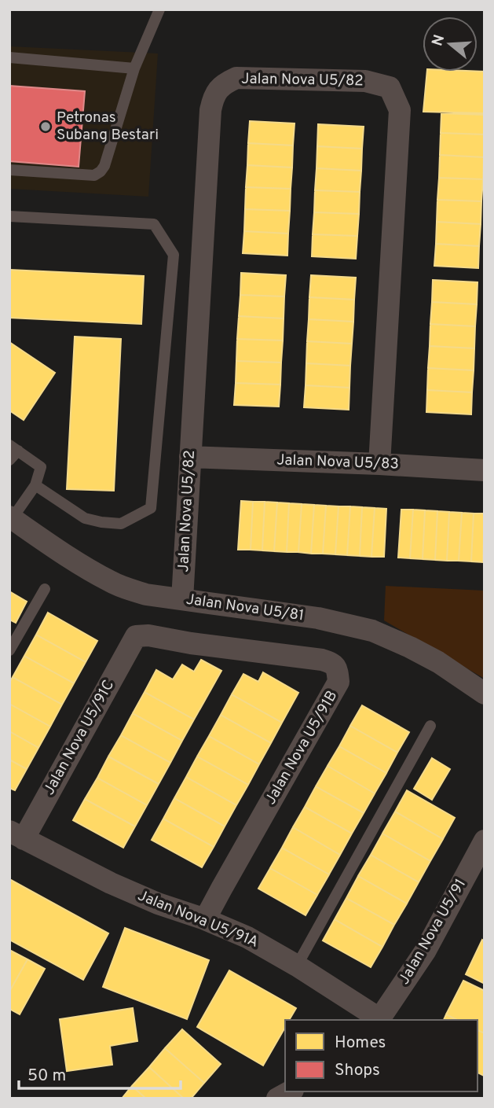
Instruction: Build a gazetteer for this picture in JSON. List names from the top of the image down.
{
  "streets": {
    "street": [
      "Jalan Nova U5/82",
      "Jalan Nova U5/83",
      "Jalan Nova U5/81",
      "Jalan Nova U5/91C",
      "Jalan Nova U5/91B",
      "Jalan Nova U5/91A",
      "Jalan Nova U5/91"
    ]
  },
  "crossings": [
    ["Jalan Nova U5/82", "Jalan Nova U5/83"],
    ["Jalan Nova U5/82", "Jalan Nova U5/81"],
    ["Jalan Nova U5/91C", "Jalan Nova U5/91B"],
    ["Jalan Nova U5/91C", "Jalan Nova U5/91A"],
    ["Jalan Nova U5/91B", "Jalan Nova U5/91A"],
    ["Jalan Nova U5/91A", "Jalan Nova U5/91"]
  ],
  "places": ["Petronas Subang Bestari"],
  "legend": ["Homes", "Shops"],
  "scale_bar": "50 m",
  "north": "left"
}
